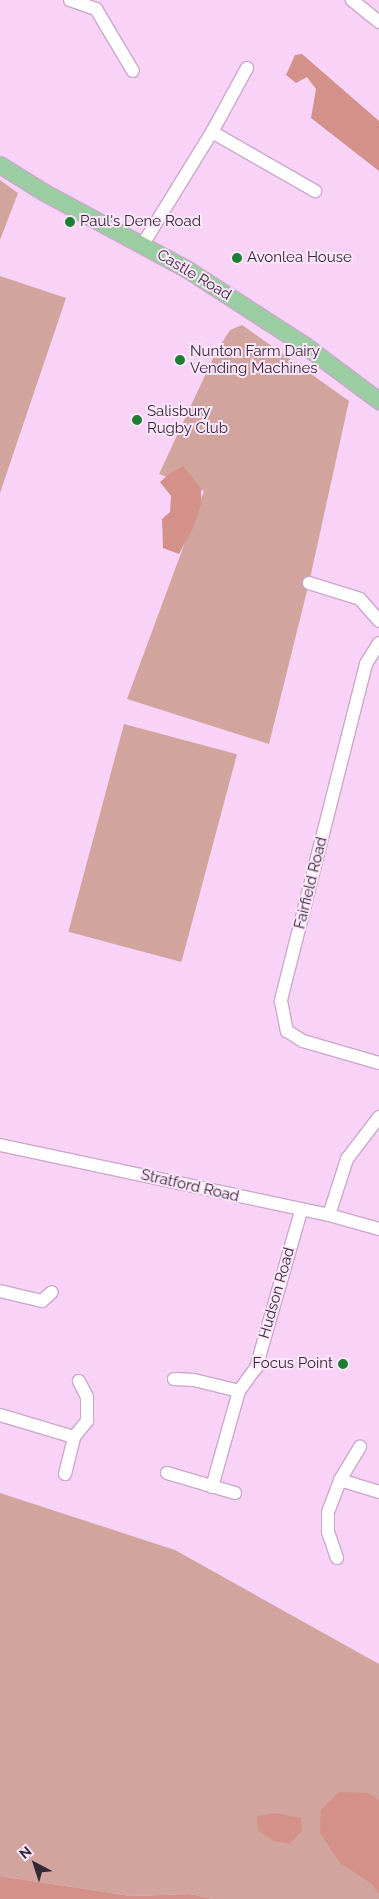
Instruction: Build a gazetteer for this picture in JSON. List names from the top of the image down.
{
  "streets": {
    "main road": ["Castle Road"],
    "street": ["Fairfield Road", "Stratford Road", "Hudson Road"]
  },
  "crossings": [
    ["Stratford Road", "Hudson Road"]
  ],
  "places": [
    "Paul's Dene Road",
    "Avonlea House",
    "Nunton Farm Dairy Vending Machines",
    "Salisbury Rugby Club",
    "Focus Point"
  ],
  "north": "top left"
}
